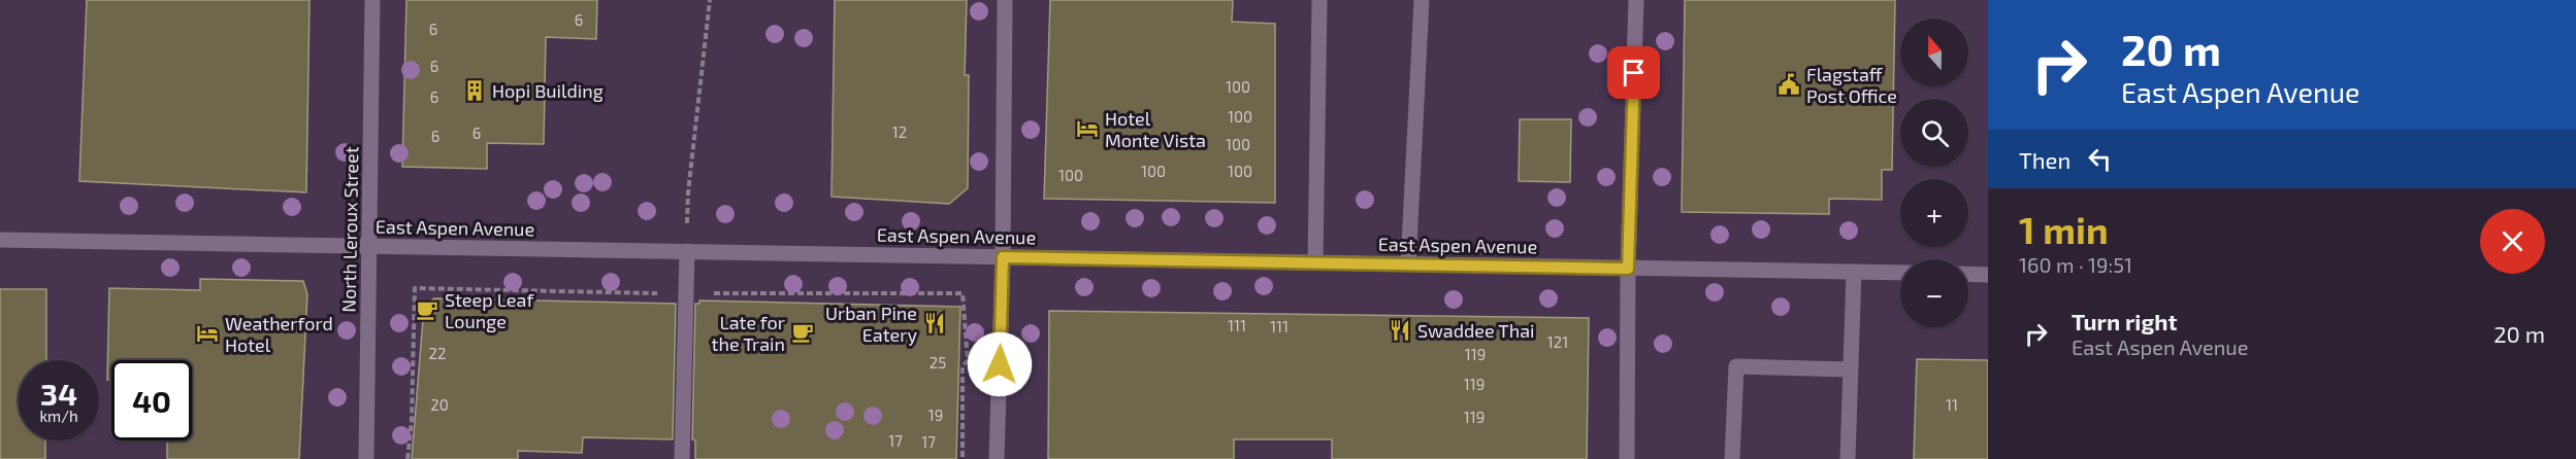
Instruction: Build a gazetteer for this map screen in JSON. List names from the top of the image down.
{
  "streets": {
    "street": ["East Aspen Avenue", "North Leroux Street"]
  },
  "crossings": [
    ["East Aspen Avenue", "North Leroux Street"]
  ],
  "places": {
    "public building": ["Flagstaff Post Office"],
    "building": ["Hopi Building"],
    "hotel": ["Hotel Monte Vista", "Weatherford Hotel"],
    "cafe": ["Steep Leaf Lounge", "Late for the Train"],
    "restaurant": ["Urban Pine Eatery", "Swaddee Thai"]
  },
  "house_numbers": [
    "6",
    "6",
    "6",
    "100",
    "6",
    "100",
    "12",
    "6",
    "6",
    "100",
    "100",
    "100",
    "100",
    "111",
    "111",
    "121",
    "22",
    "119",
    "25",
    "119",
    "20",
    "11",
    "19",
    "119",
    "17",
    "17"
  ],
  "north": "top",
  "page": {
    "turn": ["20 m", "East Aspen Avenue"],
    "map_buttons": ["+", "−"],
    "then": "Then",
    "heading": ["1 min", "160 m · 19:51"],
    "list": [
      {
        "name": "Turn right",
        "note": "East Aspen Avenue",
        "value": "20 m"
      }
    ],
    "speed": "34 km/h",
    "limit": "40"
  }
}
